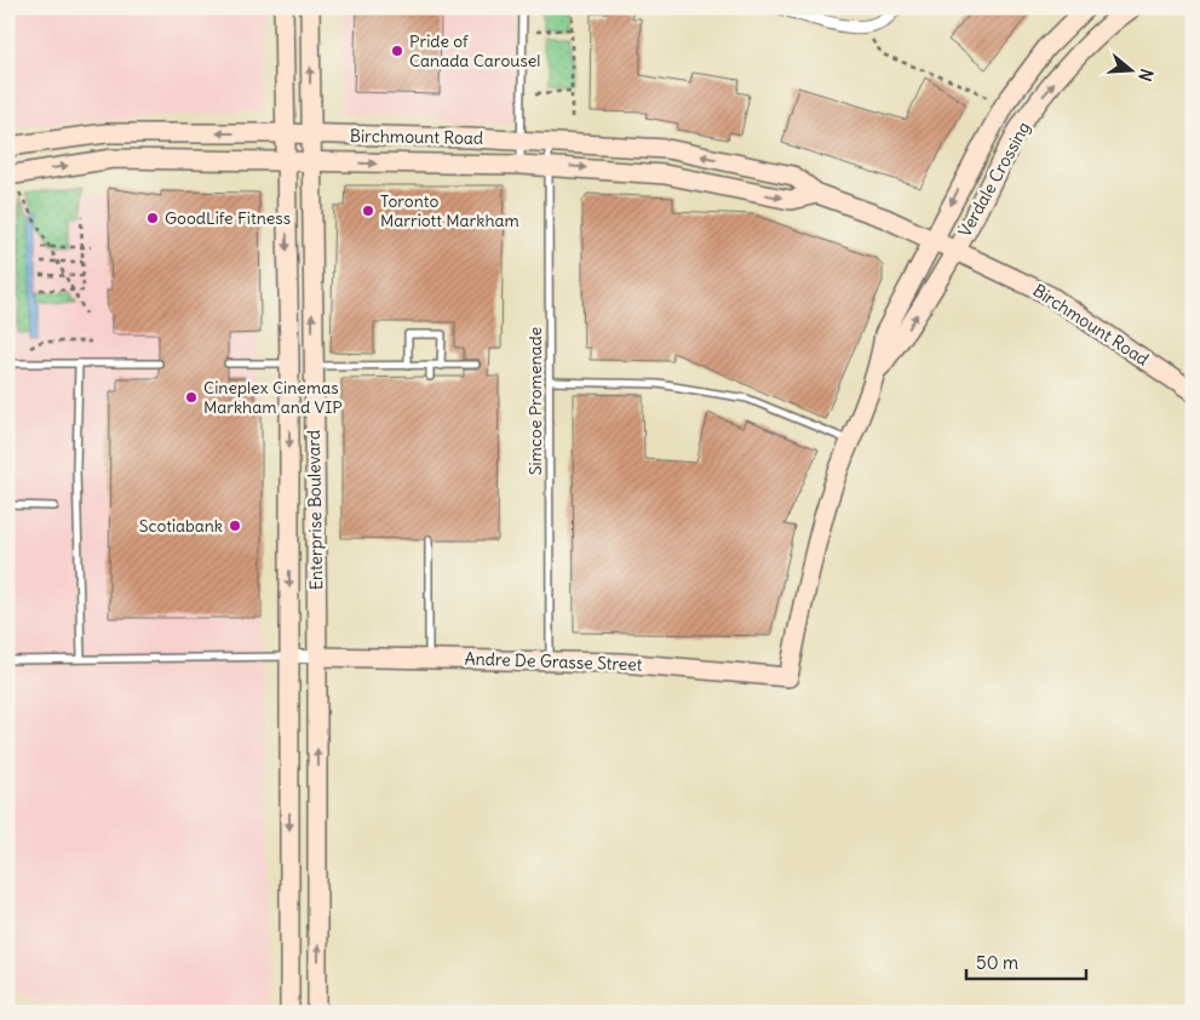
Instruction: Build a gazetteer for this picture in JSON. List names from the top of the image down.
{
  "streets": {
    "main road": [
      "Birchmount Road",
      "Verdale Crossing",
      "Enterprise Boulevard",
      "Andre De Grasse Street"
    ],
    "lane": ["Simcoe Promenade"]
  },
  "crossings": [
    ["Birchmount Road", "Verdale Crossing"],
    ["Birchmount Road", "Simcoe Promenade"],
    ["Birchmount Road", "Enterprise Boulevard"],
    ["Verdale Crossing", "Andre De Grasse Street"],
    ["Simcoe Promenade", "Andre De Grasse Street"],
    ["Enterprise Boulevard", "Andre De Grasse Street"]
  ],
  "places": [
    "Pride of Canada Carousel",
    "Toronto Marriott Markham",
    "GoodLife Fitness",
    "Cineplex Cinemas Markham and VIP",
    "Scotiabank"
  ],
  "scale_bar": "50 m",
  "north": "right"
}
